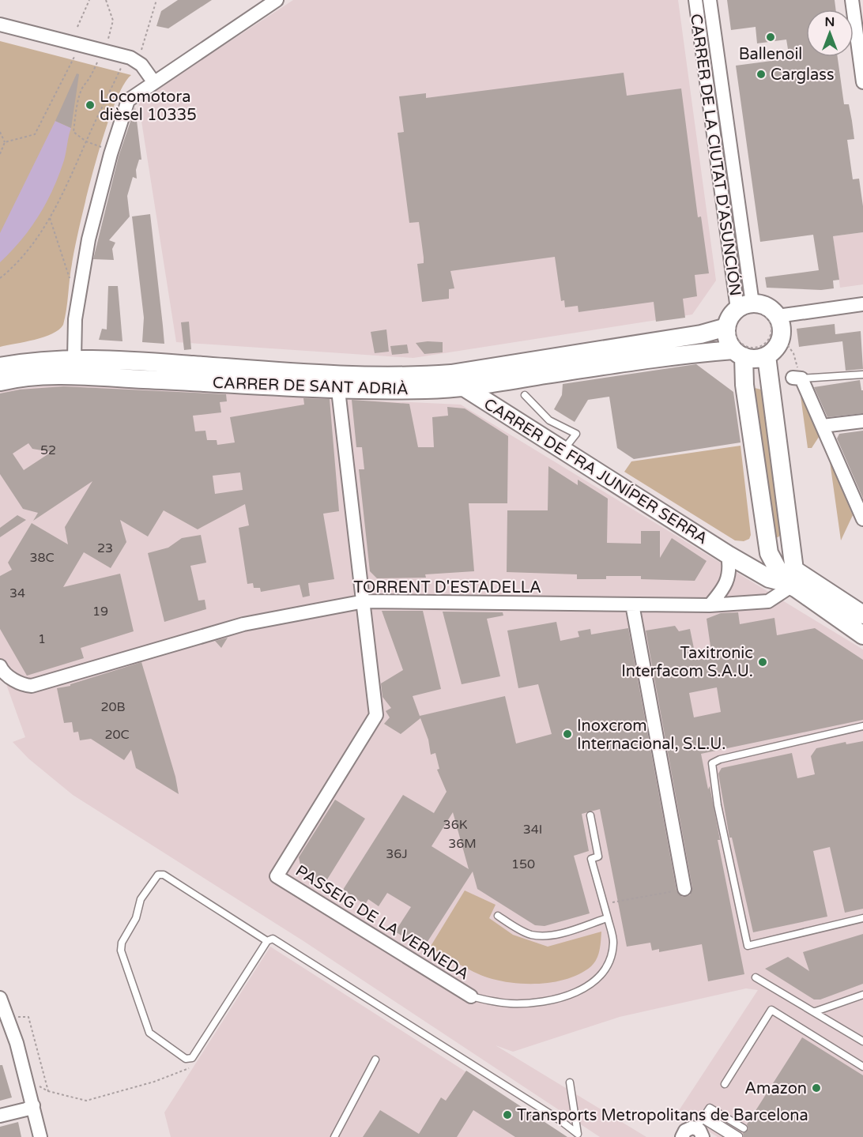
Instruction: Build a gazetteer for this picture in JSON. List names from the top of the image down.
{
  "streets": {
    "street": [
      "CARRER DE LA CIUTAT D'ASUNCIÓN",
      "CARRER DE SANT ADRIÀ",
      "CARRER DE FRA JUNÍPER SERRA",
      "TORRENT D'ESTADELLA",
      "PASSEIG DE LA VERNEDA"
    ]
  },
  "crossings": [
    ["CARRER DE LA CIUTAT D'ASUNCIÓN", "CARRER DE SANT ADRIÀ"],
    ["CARRER DE SANT ADRIÀ", "CARRER DE FRA JUNÍPER SERRA"],
    ["CARRER DE FRA JUNÍPER SERRA", "TORRENT D'ESTADELLA"],
    ["TORRENT D'ESTADELLA", "PASSEIG DE LA VERNEDA"]
  ],
  "places": [
    "Ballenoil",
    "Carglass",
    "Locomotora dièsel 10335",
    "Taxitronic Interfacom S.A.U.",
    "Inoxcrom Internacional, S.L.U.",
    "Amazon",
    "Transports Metropolitans de Barcelona"
  ],
  "house_numbers": [
    "52",
    "23",
    "38C",
    "34",
    "19",
    "1",
    "20B",
    "20C",
    "36K",
    "34I",
    "36M",
    "36J",
    "150"
  ],
  "north": "top"
}
